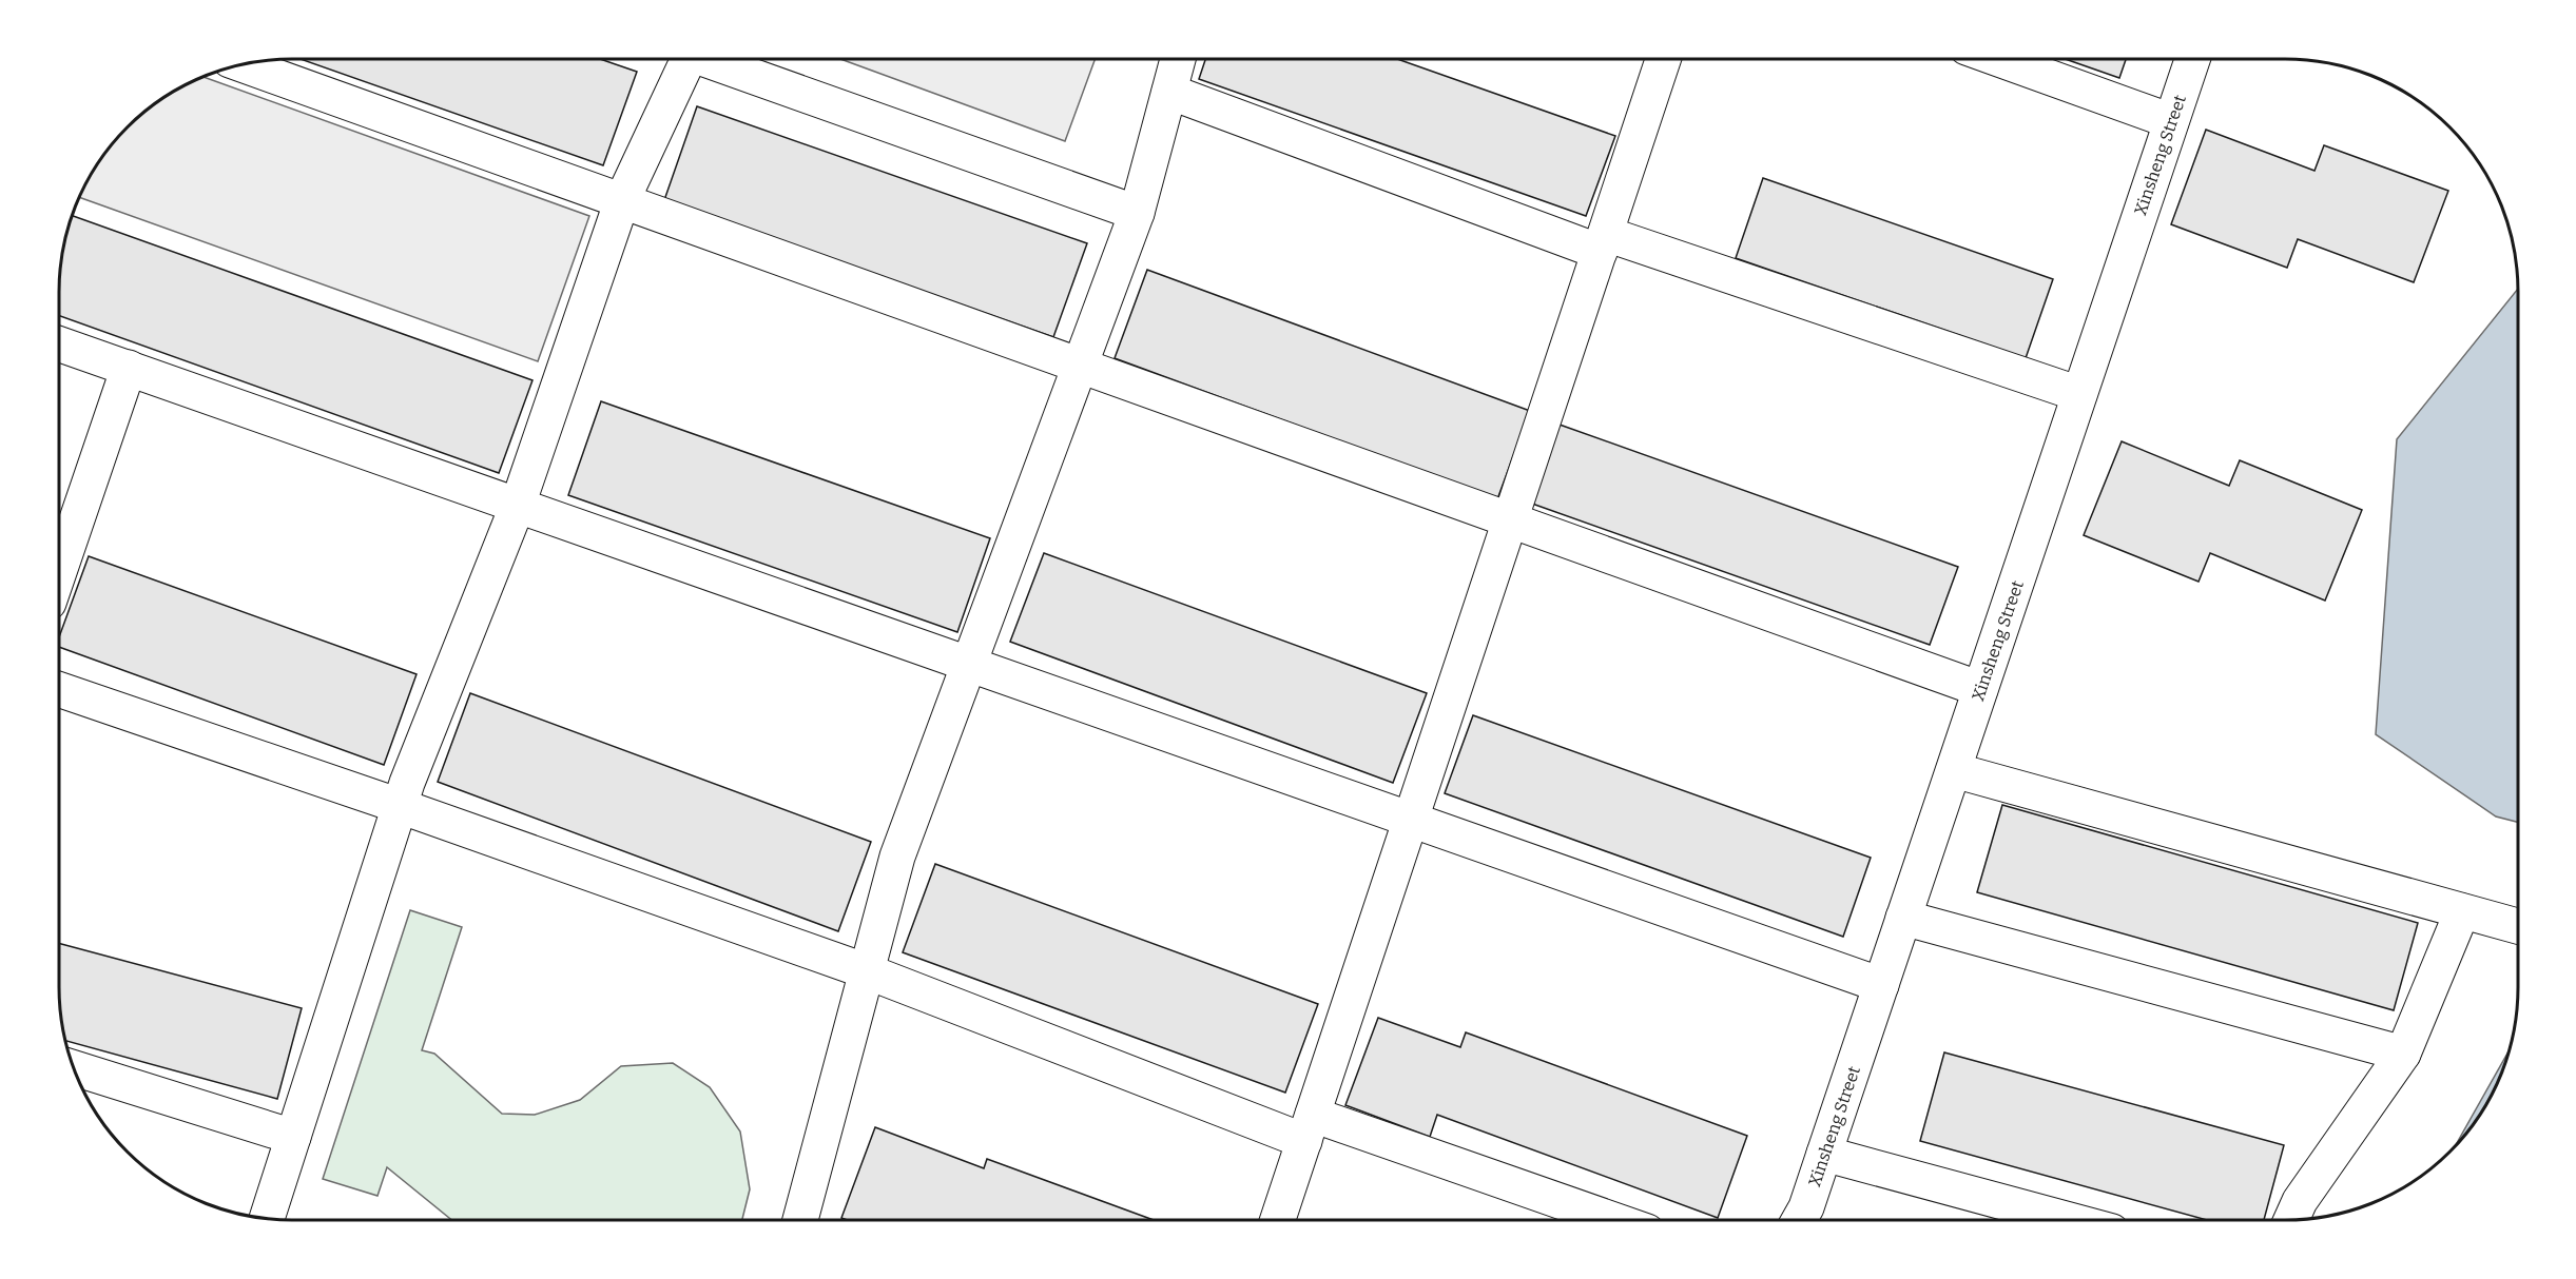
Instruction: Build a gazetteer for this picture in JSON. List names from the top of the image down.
{
  "streets": {
    "street": ["Xinsheng Street"]
  }
}
